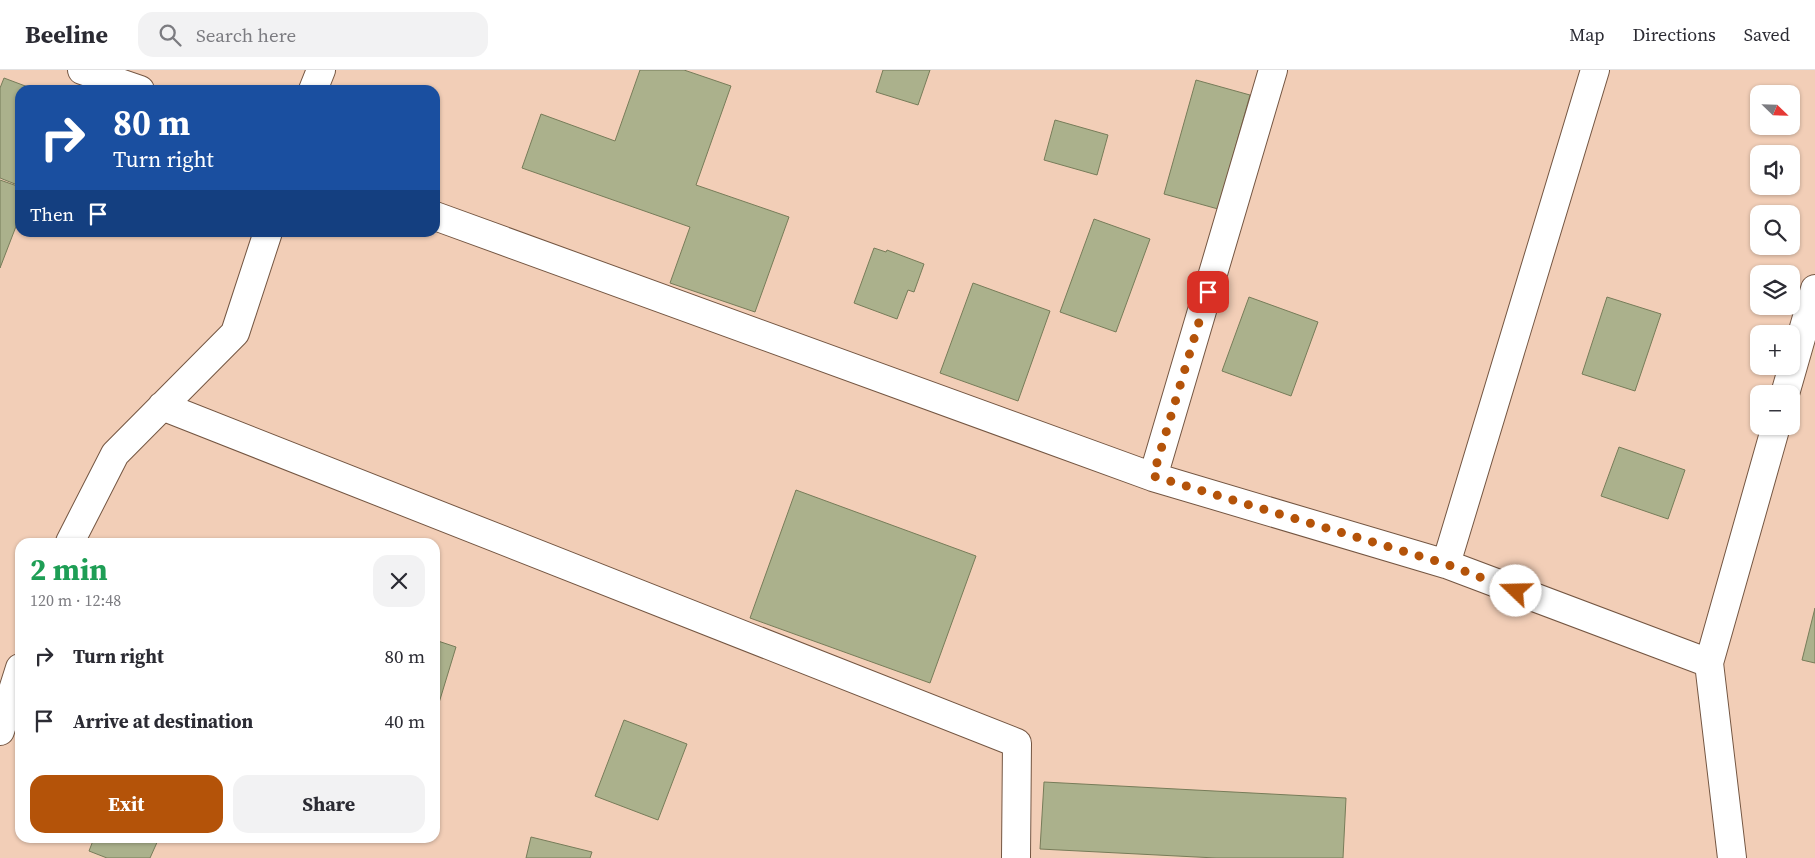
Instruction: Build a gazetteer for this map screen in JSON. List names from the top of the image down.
{
  "north": "bottom right",
  "page": {
    "header": "Beeline",
    "search": "Search here",
    "nav": ["Map", "Directions", "Saved"],
    "map_buttons": ["+", "−"],
    "turn": ["80 m", "Turn right"],
    "then": "Then",
    "heading": ["2 min", "120 m · 12:48"],
    "list": [
      {
        "name": "Turn right",
        "value": "80 m"
      },
      {
        "name": "Arrive at destination",
        "value": "40 m"
      }
    ],
    "buttons": ["Exit", "Share"]
  }
}
